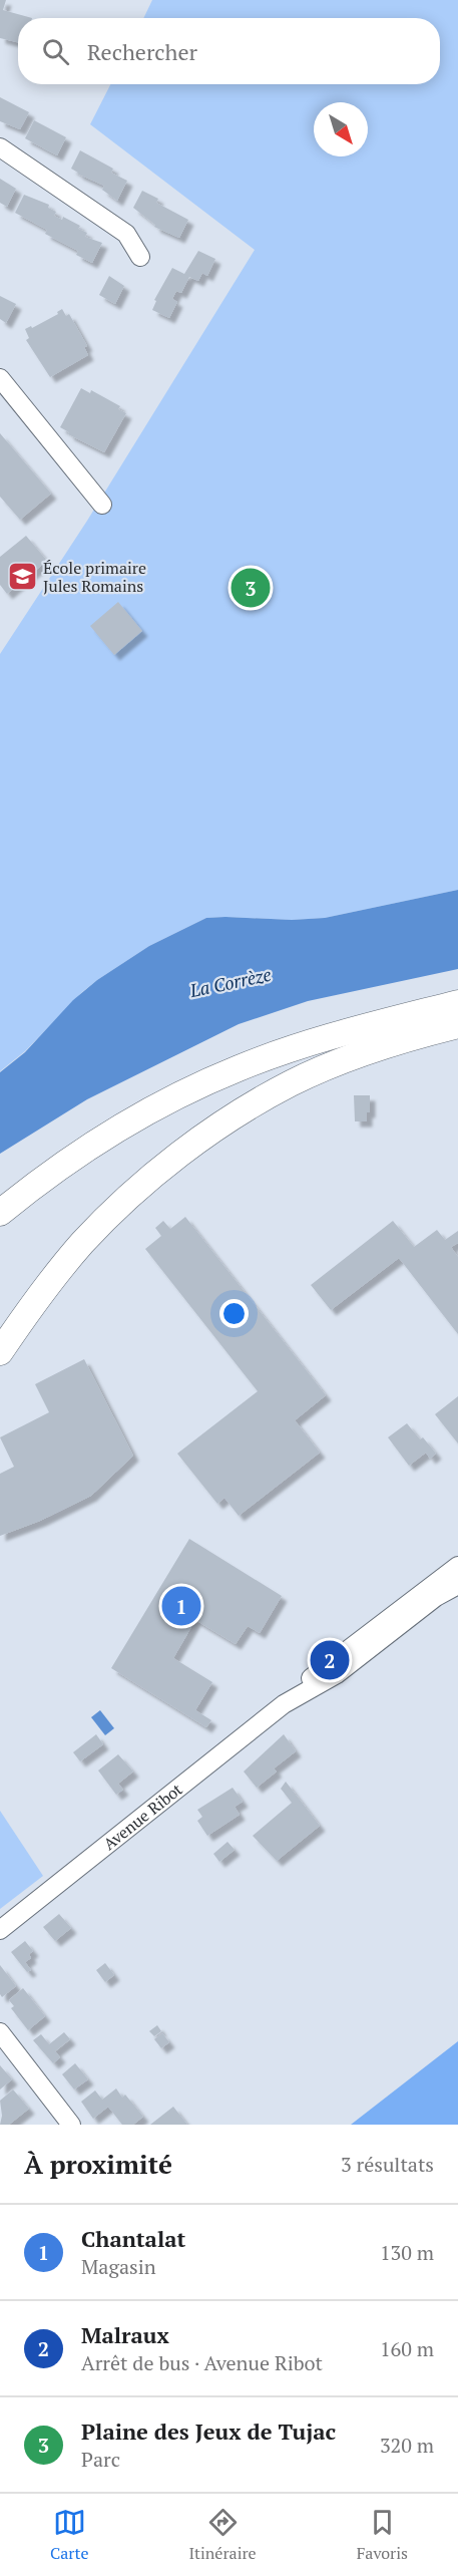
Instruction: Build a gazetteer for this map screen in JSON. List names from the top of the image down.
{
  "streets": {
    "street": ["Avenue Ribot"]
  },
  "water": ["La Corrèze"],
  "places": {
    "school or university": ["École primaire Jules Romains"]
  },
  "north": "bottom right",
  "page": {
    "search": "Rechercher",
    "pins": ["3", "1", "2"],
    "heading": ["À proximité", "3 résultats"],
    "list": [
      {
        "mark": "1",
        "name": "Chantalat",
        "note": "Magasin",
        "value": "130 m"
      },
      {
        "mark": "2",
        "name": "Malraux",
        "note": "Arrêt de bus · Avenue Ribot",
        "value": "160 m"
      },
      {
        "mark": "3",
        "name": "Plaine des Jeux de Tujac",
        "note": "Parc",
        "value": "320 m"
      }
    ],
    "nav": ["Carte", "Itinéraire", "Favoris"]
  }
}
